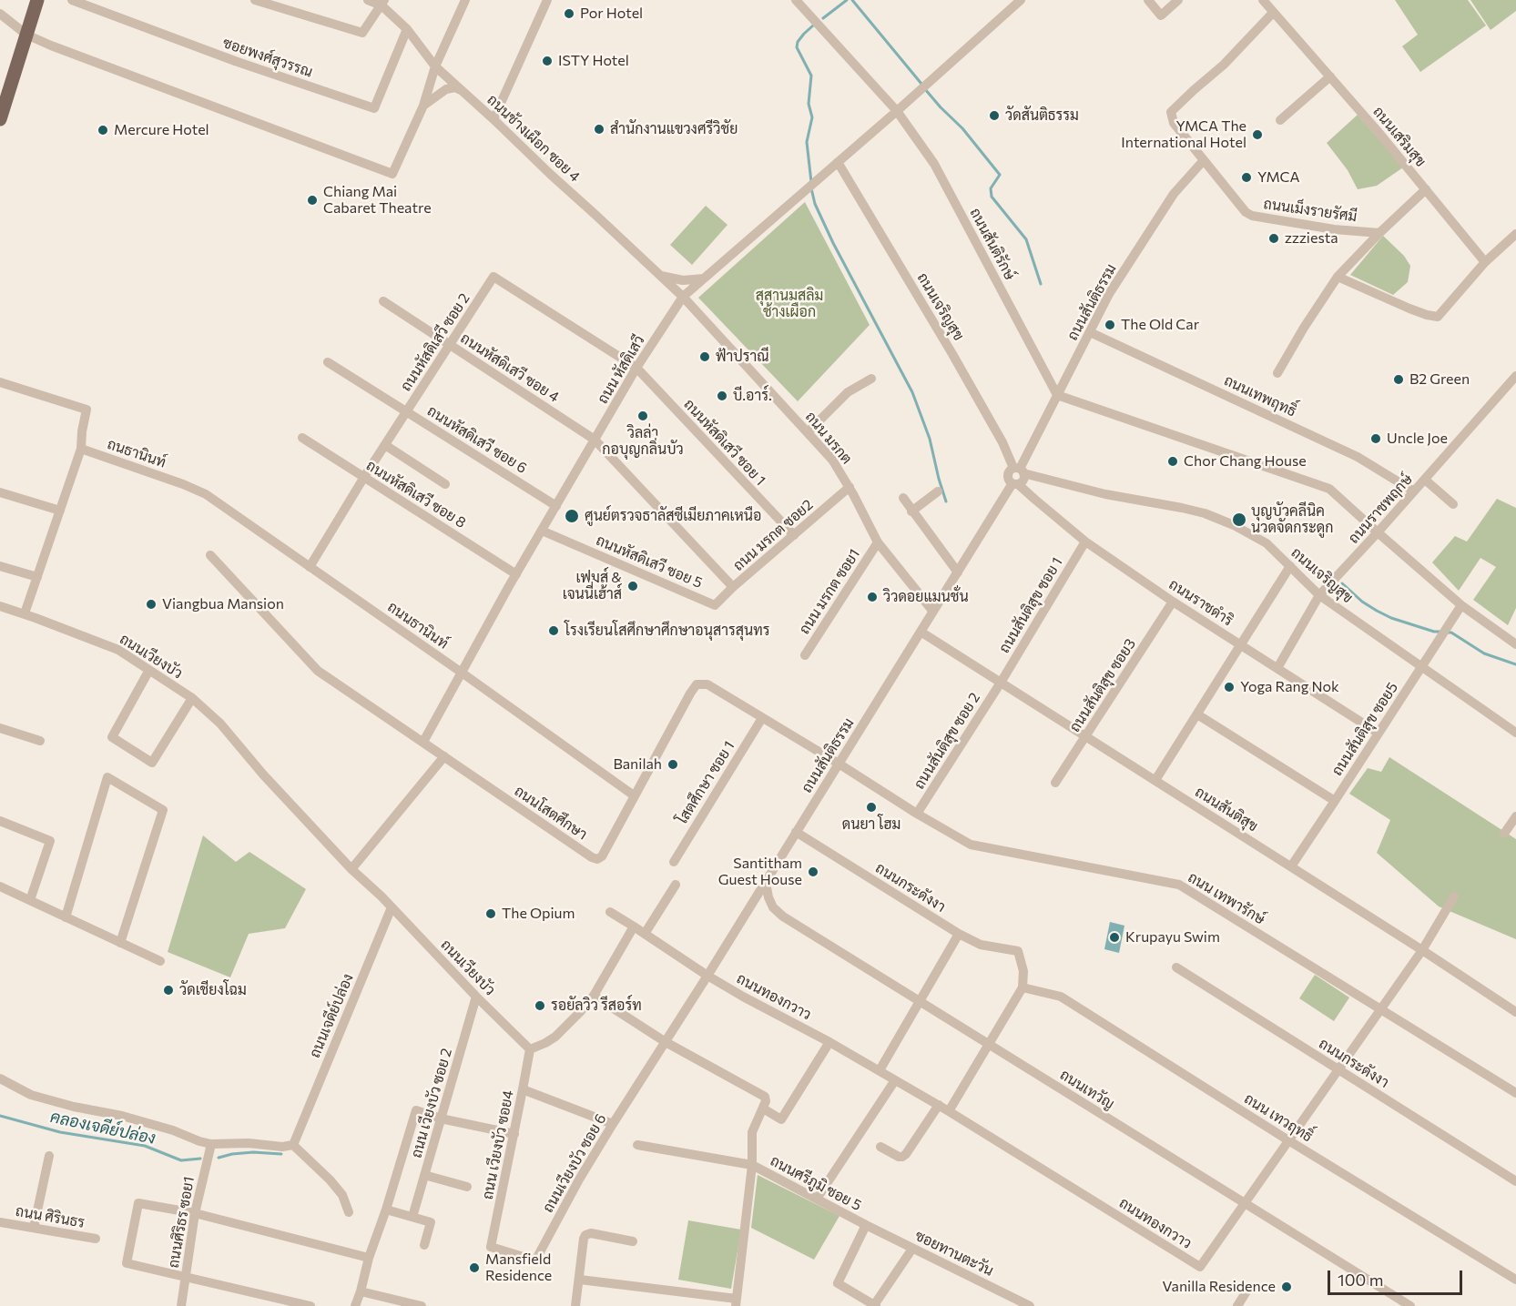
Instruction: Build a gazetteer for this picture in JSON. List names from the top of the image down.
{
  "streets": {
    "street": [
      "ซอยพงศ์สุวรรณ",
      "ถนนเสริมสุข",
      "ถนนช้างเผือก ซอย 4",
      "ถนนเม็งรายรัศมี",
      "ถนนสันติรักษ์",
      "ถนนสันติธรรม",
      "ถนนเจริญสุข",
      "ถนนหัสดิเสวี ซอย 2",
      "ถนนหัสดิเสวี ซอย 4",
      "ถนน หัสดิเสวี",
      "ถนนเทพฤทธิ์",
      "ถนน มรกต",
      "ถนนหัสดิเสวี ซอย 6",
      "ถนนหัสดิเสวี ซอย 1",
      "ถนธานินท์",
      "ถนนหัสดิเสวี ซอย 8",
      "ถนนราชพฤกษ์",
      "ถนน มรกต ซอย2",
      "ถนนหัสดิเสวี ซอย 5",
      "ถนน มรกต ซอย1",
      "ถนนราชดำริ",
      "ถนนสันติสุข ซอย 1",
      "ถนนธานินท์",
      "ถนนเวียงบัว",
      "ถนนสันติสุข ซอย3",
      "ถนนสันติสุข ซอย5",
      "ถนนสันติสุข ซอย 2",
      "โสตศึกษา ซอย 1",
      "ถนนสันติสุข",
      "ถนนโสตศึกษา",
      "ถนนกระดังงา",
      "ถนน เทพารักษ์",
      "ถนนทองกวาว",
      "ถนนเจดีย์ปล่อง",
      "ถนนเทวัญ",
      "ถนน เวียงบัว ซอย 2",
      "ถนน เทวฤทธิ์",
      "ถนน เวียงบัว ซอย4",
      "ถนนเวียงบัว ซอย 6",
      "ถนนศรีภูมิ ซอย 5",
      "ถนน ศิรินธร",
      "ถนนศิริธร ซอย1",
      "ซอยทานตะวัน"
    ]
  },
  "crossings": [
    ["ซอยพงศ์สุวรรณ", "ถนนช้างเผือก ซอย 4"],
    ["ถนนเสริมสุข", "ถนนเม็งรายรัศมี"],
    ["ถนนช้างเผือก ซอย 4", "ถนน หัสดิเสวี"],
    ["ถนนช้างเผือก ซอย 4", "ถนน มรกต"],
    ["ถนนเม็งรายรัศมี", "ถนนสันติธรรม"],
    ["ถนนสันติรักษ์", "ถนนสันติธรรม"],
    ["ถนนสันติรักษ์", "ถนน หัสดิเสวี"],
    ["ถนนสันติธรรม", "ถนนเจริญสุข"],
    ["ถนนสันติธรรม", "ถนนเทพฤทธิ์"],
    ["ถนนสันติธรรม", "ถนน มรกต"],
    ["ถนนสันติธรรม", "ถนนราชดำริ"],
    ["ถนนสันติธรรม", "ถนนสันติสุข"],
    ["ถนนสันติธรรม", "ถนนโสตศึกษา"],
    ["ถนนสันติธรรม", "ถนนกระดังงา"],
    ["ถนนสันติธรรม", "ถนน เทพารักษ์"],
    ["ถนนสันติธรรม", "ถนนทองกวาว"],
    ["ถนนสันติธรรม", "ถนนเทวัญ"],
    ["ถนนสันติธรรม", "ถนนเวียงบัว ซอย 6"],
    ["ถนนเจริญสุข", "ถนน หัสดิเสวี"],
    ["ถนนเจริญสุข", "ถนนราชพฤกษ์"],
    ["ถนนเจริญสุข", "ถนนราชดำริ"],
    ["ถนนเจริญสุข", "ถนนสันติสุข ซอย5"],
    ["ถนนหัสดิเสวี ซอย 2", "ถนนหัสดิเสวี ซอย 4"],
    ["ถนนหัสดิเสวี ซอย 2", "ถนน หัสดิเสวี"],
    ["ถนนหัสดิเสวี ซอย 2", "ถนนหัสดิเสวี ซอย 6"],
    ["ถนนหัสดิเสวี ซอย 2", "ถนนหัสดิเสวี ซอย 1"],
    ["ถนนหัสดิเสวี ซอย 2", "ถนนหัสดิเสวี ซอย 8"],
    ["ถนนหัสดิเสวี ซอย 2", "ถนนธานินท์"],
    ["ถนนหัสดิเสวี ซอย 4", "ถนน หัสดิเสวี"],
    ["ถนนหัสดิเสวี ซอย 4", "ถนน มรกต ซอย2"],
    ["ถนน หัสดิเสวี", "ถนน มรกต"],
    ["ถนน หัสดิเสวี", "ถนนหัสดิเสวี ซอย 6"],
    ["ถนน หัสดิเสวี", "ถนนหัสดิเสวี ซอย 1"],
    ["ถนน หัสดิเสวี", "ถนนหัสดิเสวี ซอย 8"],
    ["ถนน หัสดิเสวี", "ถนนหัสดิเสวี ซอย 5"],
    ["ถนน หัสดิเสวี", "ถนนธานินท์"],
    ["ถนน หัสดิเสวี", "ถนนโสตศึกษา"],
    ["ถนนเทพฤทธิ์", "ถนนราชพฤกษ์"],
    ["ถนน มรกต", "ถนน มรกต ซอย2"],
    ["ถนน มรกต", "ถนน มรกต ซอย1"],
    ["ถนนหัสดิเสวี ซอย 1", "ถนน มรกต ซอย2"],
    ["ถนธานินท์", "ถนนธานินท์"],
    ["ถนนราชพฤกษ์", "ถนนราชดำริ"],
    ["ถนน มรกต ซอย2", "ถนนหัสดิเสวี ซอย 5"],
    ["ถนนราชดำริ", "ถนนสันติสุข ซอย 1"],
    ["ถนนราชดำริ", "ถนนสันติสุข ซอย3"],
    ["ถนนราชดำริ", "ถนนสันติสุข ซอย5"],
    ["ถนนสันติสุข ซอย 1", "ถนนสันติสุข ซอย 2"],
    ["ถนนสันติสุข ซอย 1", "ถนนสันติสุข"],
    ["ถนนธานินท์", "ถนนโสตศึกษา"],
    ["ถนนเวียงบัว", "ถนนเจดีย์ปล่อง"],
    ["ถนนเวียงบัว", "ถนน เวียงบัว ซอย 2"],
    ["ถนนเวียงบัว", "ถนน เวียงบัว ซอย4"],
    ["ถนนสันติสุข ซอย3", "ถนนสันติสุข"],
    ["ถนนสันติสุข ซอย5", "ถนนสันติสุข"],
    ["ถนนสันติสุข ซอย 2", "ถนนสันติสุข"],
    ["ถนนสันติสุข ซอย 2", "ถนน เทพารักษ์"],
    ["โสตศึกษา ซอย 1", "ถนนโสตศึกษา"],
    ["ถนนสันติสุข", "ถนนทองกวาว"],
    ["ถนนโสตศึกษา", "ถนน เทพารักษ์"],
    ["ถนนกระดังงา", "ถนนทองกวาว"],
    ["ถนนกระดังงา", "ถนน เทวฤทธิ์"],
    ["ถนน เทพารักษ์", "ถนนทองกวาว"],
    ["ถนนทองกวาว", "ถนนเทวัญ"],
    ["ถนนทองกวาว", "ถนน เทวฤทธิ์"],
    ["ถนน เวียงบัว ซอย4", "ถนนเวียงบัว ซอย 6"],
    ["ถนนศรีภูมิ ซอย 5", "ซอยทานตะวัน"]
  ],
  "water": ["คลองเจดีย์ปล่อง"],
  "parks": ["สุสานมุสลิม ช้างเผือก"],
  "places": [
    "Por Hotel",
    "ISTY Hotel",
    "วัดสันติธรรม",
    "สำนักงานแขวงศรีวิชัย",
    "Mercure Hotel",
    "YMCA The International Hotel",
    "YMCA",
    "Chiang Mai Cabaret Theatre",
    "zzziesta",
    "The Old Car",
    "ฟ้าปราณี",
    "B2 Green",
    "บี.อาร์.",
    "วิลล่า กอบุญกลิ่นบัว",
    "Uncle Joe",
    "Chor Chang House",
    "ศูนย์ตรวจธาลัสซีเมียภาคเหนือ",
    "บุญบัวคลีนิค นวดจัดกระดูก",
    "เฟมส์ & เจนนี่เฮ้าส์",
    "วิวดอยแมนชั่น",
    "Viangbua Mansion",
    "โรงเรียนโสศึกษาศึกษาอนุสารสุนทร",
    "Yoga Rang Nok",
    "Banilah",
    "ดนยา โฮม",
    "Santitham Guest House",
    "The Opium",
    "Krupayu Swim",
    "วัดเชียงโฉม",
    "รอยัลวิว รีสอร์ท",
    "Mansfield Residence",
    "Vanilla Residence"
  ],
  "scale_bar": "100 m"
}
